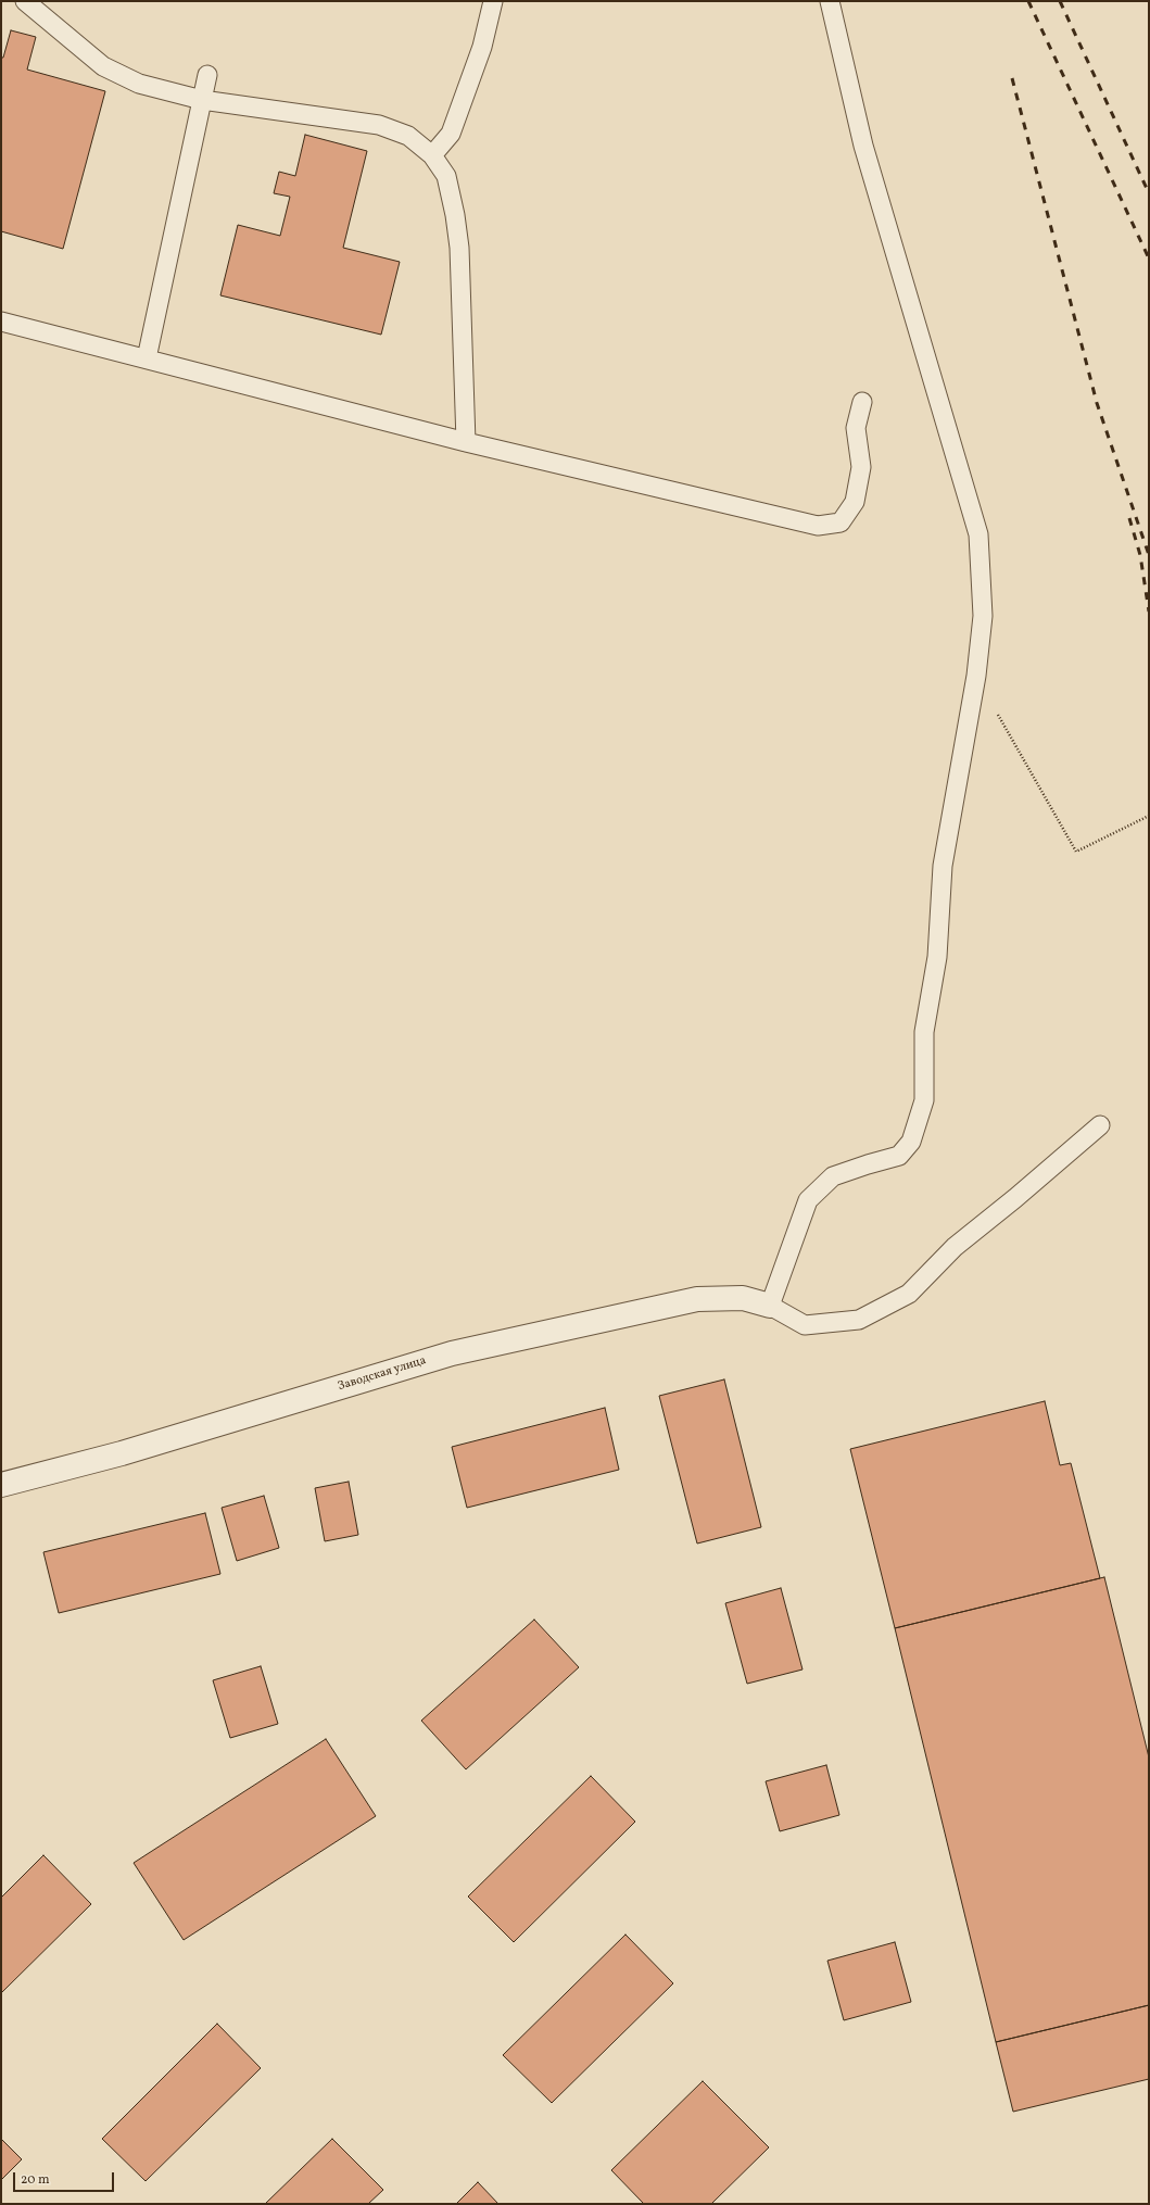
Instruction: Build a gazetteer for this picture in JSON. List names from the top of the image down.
{
  "streets": {
    "street": ["Заводская улица"]
  },
  "scale_bar": "20 m"
}
